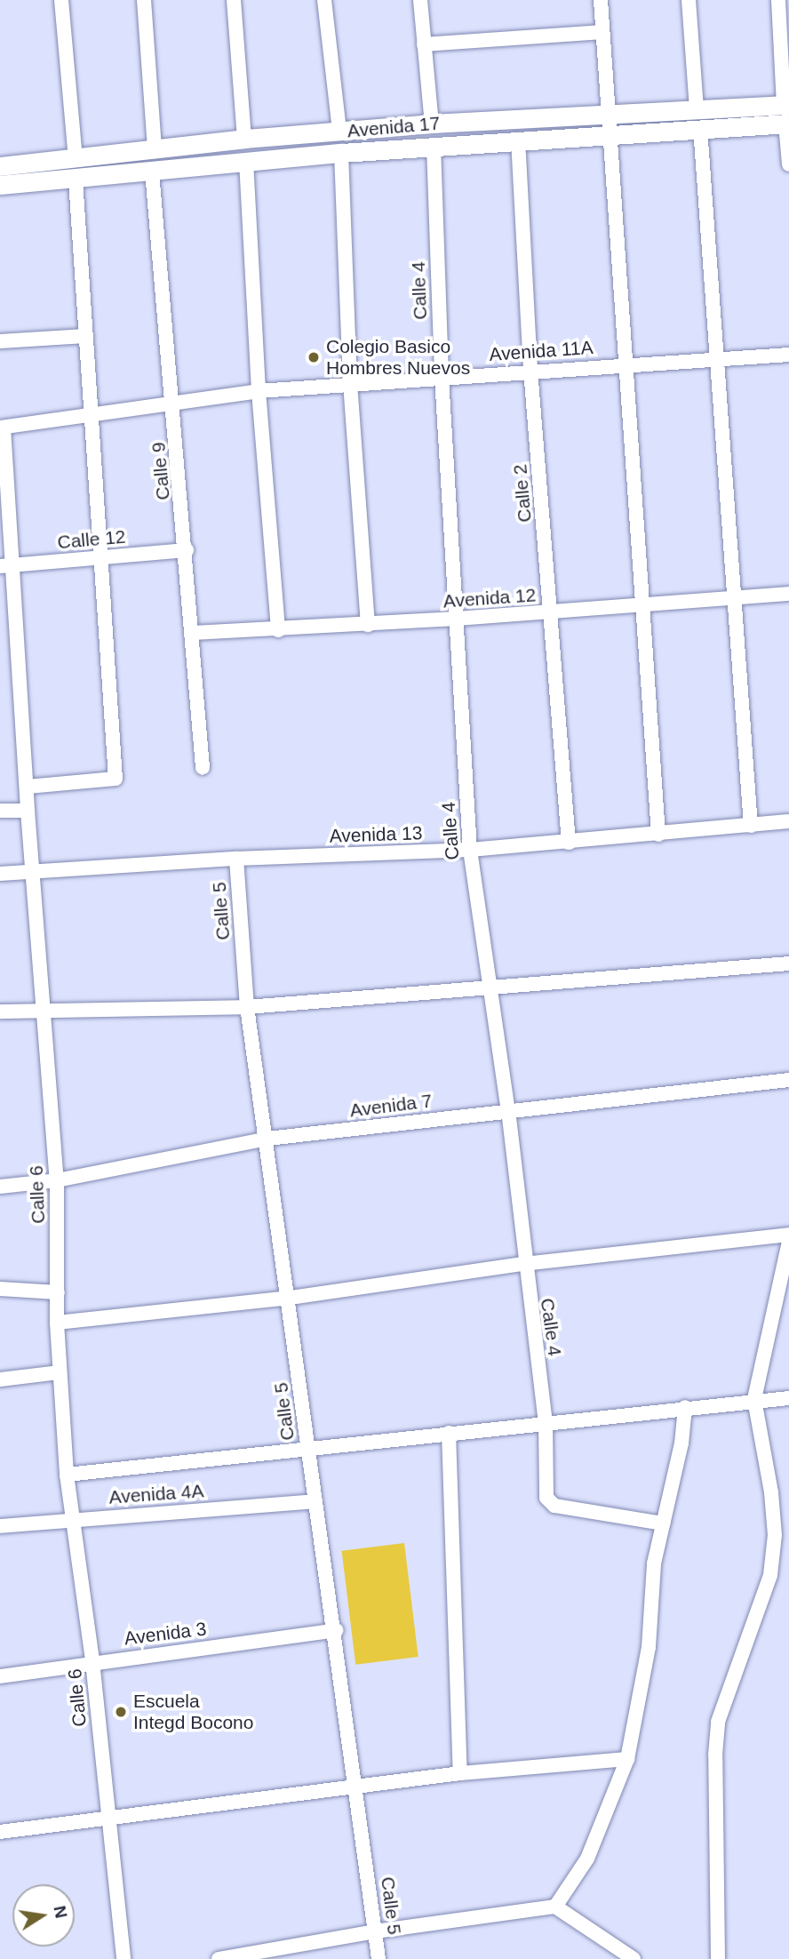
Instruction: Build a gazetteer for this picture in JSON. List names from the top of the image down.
{
  "streets": {
    "street": [
      "Avenida 17",
      "Calle 4",
      "Avenida 11A",
      "Calle 9",
      "Calle 2",
      "Calle 12",
      "Avenida 12",
      "Avenida 13",
      "Calle 5",
      "Avenida 7",
      "Calle 6",
      "Avenida 4A",
      "Avenida 3"
    ]
  },
  "crossings": [
    ["Avenida 17", "Calle 4"],
    ["Avenida 17", "Calle 9"],
    ["Avenida 17", "Calle 2"],
    ["Calle 4", "Avenida 11A"],
    ["Calle 4", "Avenida 12"],
    ["Calle 4", "Avenida 13"],
    ["Calle 4", "Avenida 7"],
    ["Avenida 11A", "Calle 9"],
    ["Avenida 11A", "Calle 2"],
    ["Avenida 11A", "Calle 6"],
    ["Calle 9", "Calle 12"],
    ["Calle 9", "Avenida 12"],
    ["Calle 2", "Avenida 12"],
    ["Calle 2", "Avenida 13"],
    ["Calle 12", "Calle 6"],
    ["Avenida 13", "Calle 5"],
    ["Avenida 13", "Calle 6"],
    ["Calle 5", "Avenida 7"],
    ["Calle 5", "Avenida 4A"],
    ["Calle 5", "Avenida 3"],
    ["Avenida 7", "Calle 6"],
    ["Calle 6", "Avenida 4A"],
    ["Calle 6", "Avenida 3"]
  ],
  "places": ["Colegio Basico Hombres Nuevos", "Escuela Integd Bocono"],
  "north": "right"
}
